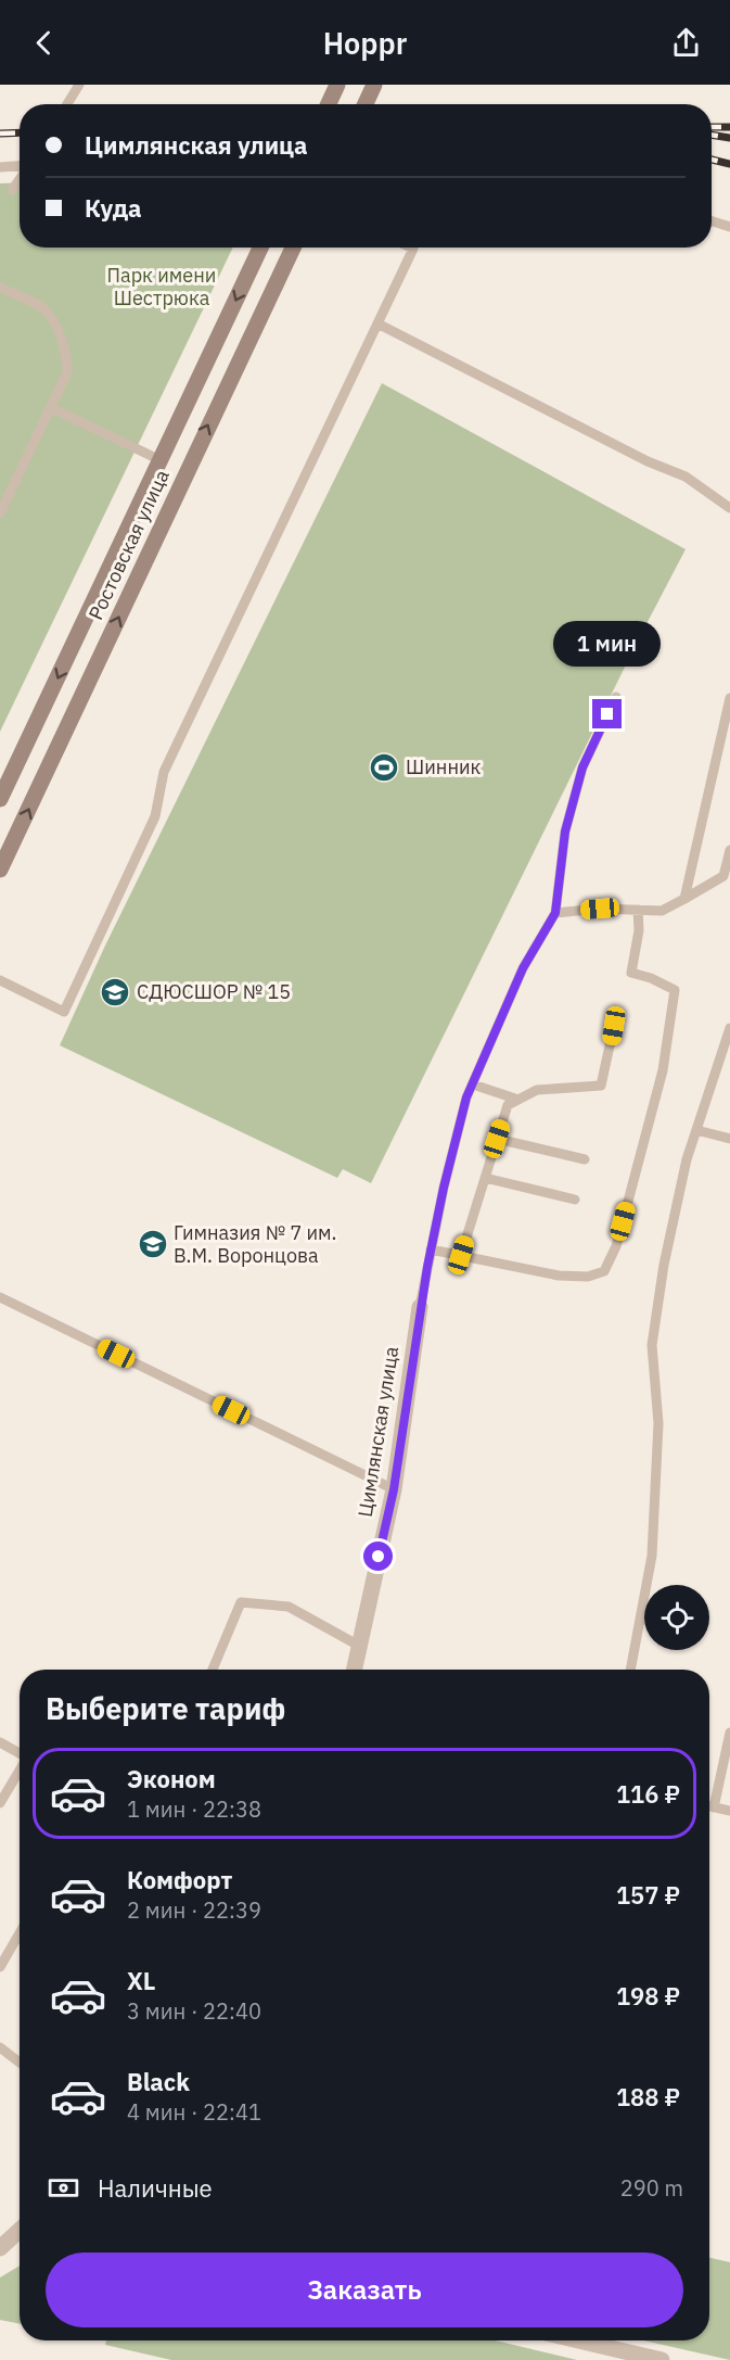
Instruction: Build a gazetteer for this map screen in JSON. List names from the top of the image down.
{
  "streets": {
    "street": ["Ростовская улица", "Цимлянская улица"]
  },
  "parks": ["Парк имени Шестрюка"],
  "places": {
    "sports": ["Шинник"],
    "school or university": ["СДЮСШОР № 15", "Гимназия № 7 им. В.М. Воронцова"]
  },
  "page": {
    "header": "Hoppr",
    "banner": ["Цимлянская улица", "Куда"],
    "bubble": "1 мин",
    "heading": "Выберите тариф",
    "list": [
      {
        "name": "Эконом",
        "note": "1 мин · 22:38",
        "value": "116 ₽"
      },
      {
        "name": "Комфорт",
        "note": "2 мин · 22:39",
        "value": "157 ₽"
      },
      {
        "name": "XL",
        "note": "3 мин · 22:40",
        "value": "198 ₽"
      },
      {
        "name": "Black",
        "note": "4 мин · 22:41",
        "value": "188 ₽"
      }
    ],
    "pay": ["Наличные", "290 m"],
    "buttons": "Заказать"
  }
}
